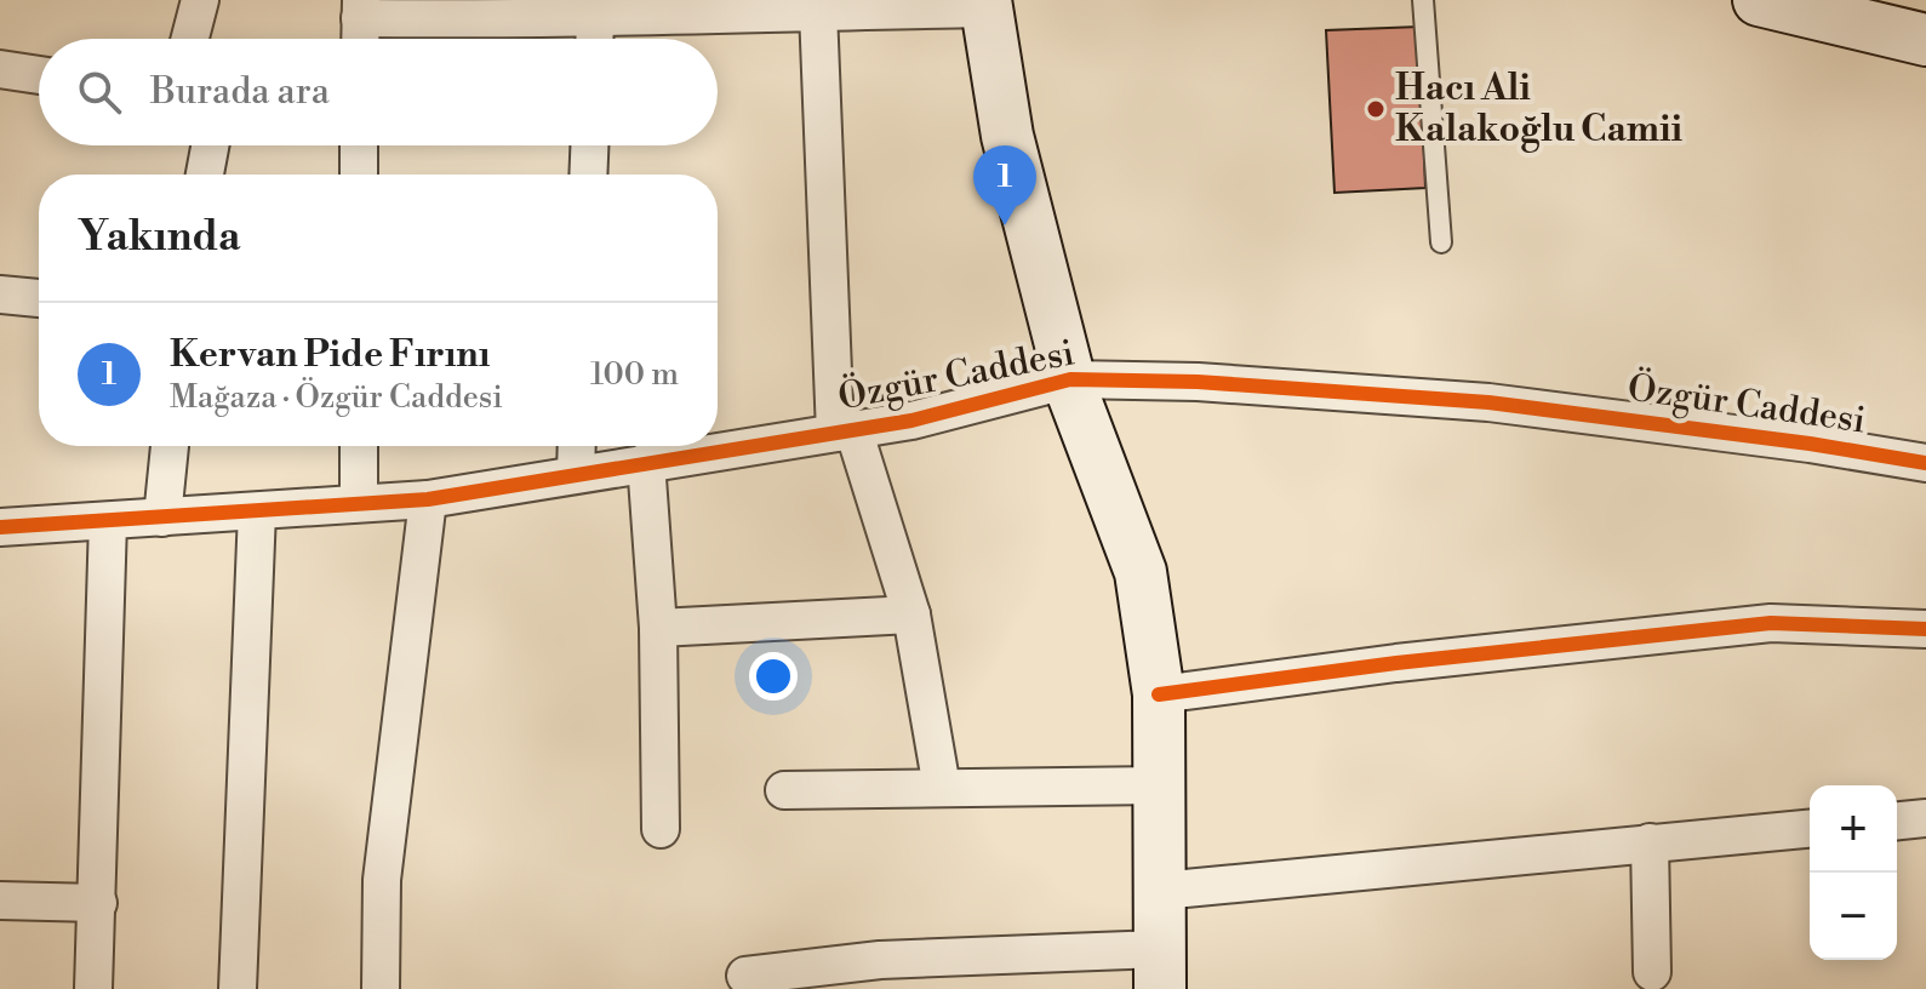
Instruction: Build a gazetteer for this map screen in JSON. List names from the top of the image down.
{
  "streets": {
    "street": ["Özgür Caddesi"]
  },
  "places": ["Hacı Ali Kalakoğlu Camii"],
  "page": {
    "search": "Burada ara",
    "pins": "1",
    "heading": "Yakında",
    "list": [
      {
        "mark": "1",
        "name": "Kervan Pide Fırını",
        "note": "Mağaza · Özgür Caddesi",
        "value": "100 m"
      }
    ],
    "map_buttons": ["+", "−"]
  }
}
